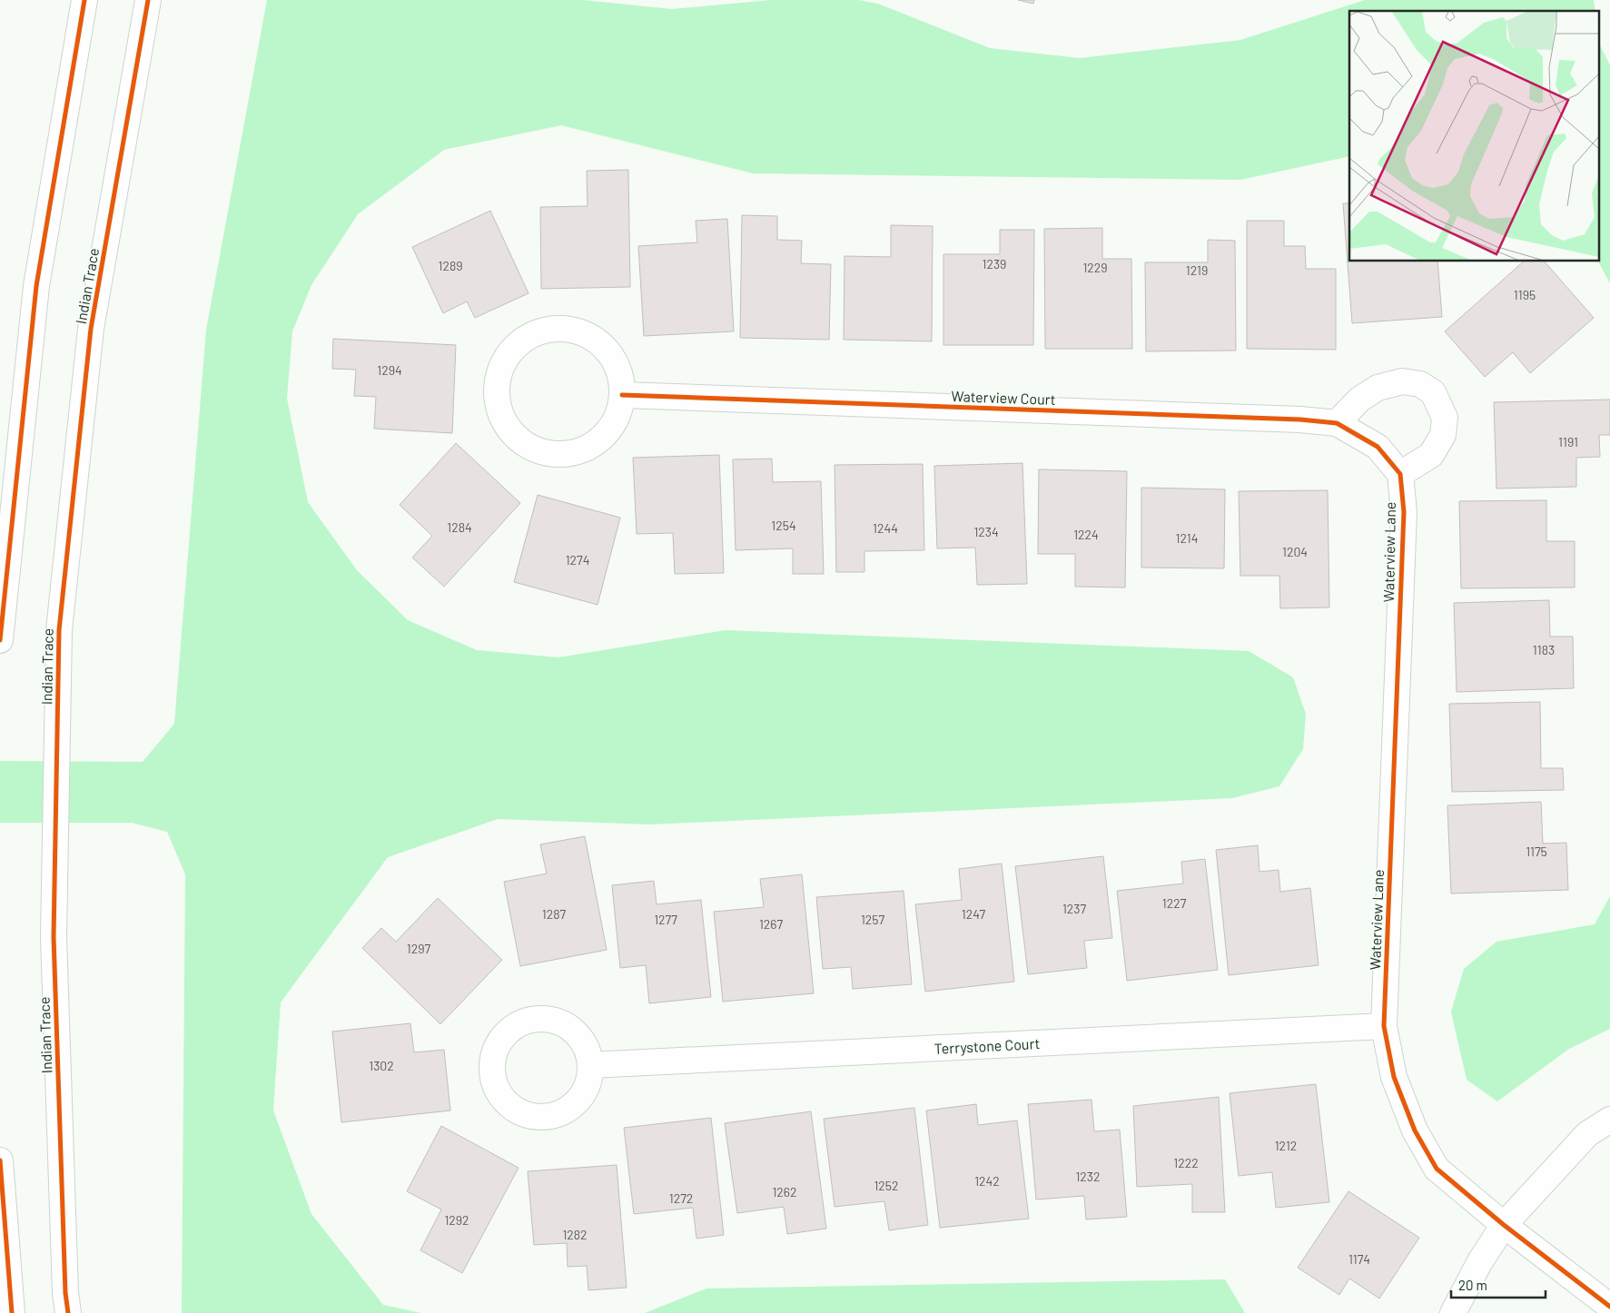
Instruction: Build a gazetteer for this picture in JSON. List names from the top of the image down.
{
  "streets": {
    "street": [
      "Indian Trace",
      "Waterview Court",
      "Waterview Lane",
      "Terrystone Court"
    ]
  },
  "crossings": [
    ["Waterview Court", "Waterview Lane"],
    ["Waterview Lane", "Terrystone Court"]
  ],
  "house_numbers": [
    "1239",
    "1289",
    "1229",
    "1219",
    "1195",
    "1294",
    "1191",
    "1254",
    "1284",
    "1244",
    "1234",
    "1224",
    "1214",
    "1204",
    "1274",
    "1183",
    "1175",
    "1227",
    "1237",
    "1287",
    "1247",
    "1277",
    "1257",
    "1267",
    "1297",
    "1302",
    "1212",
    "1222",
    "1232",
    "1242",
    "1252",
    "1262",
    "1272",
    "1292",
    "1282",
    "1174"
  ],
  "scale_bar": "20 m"
}
